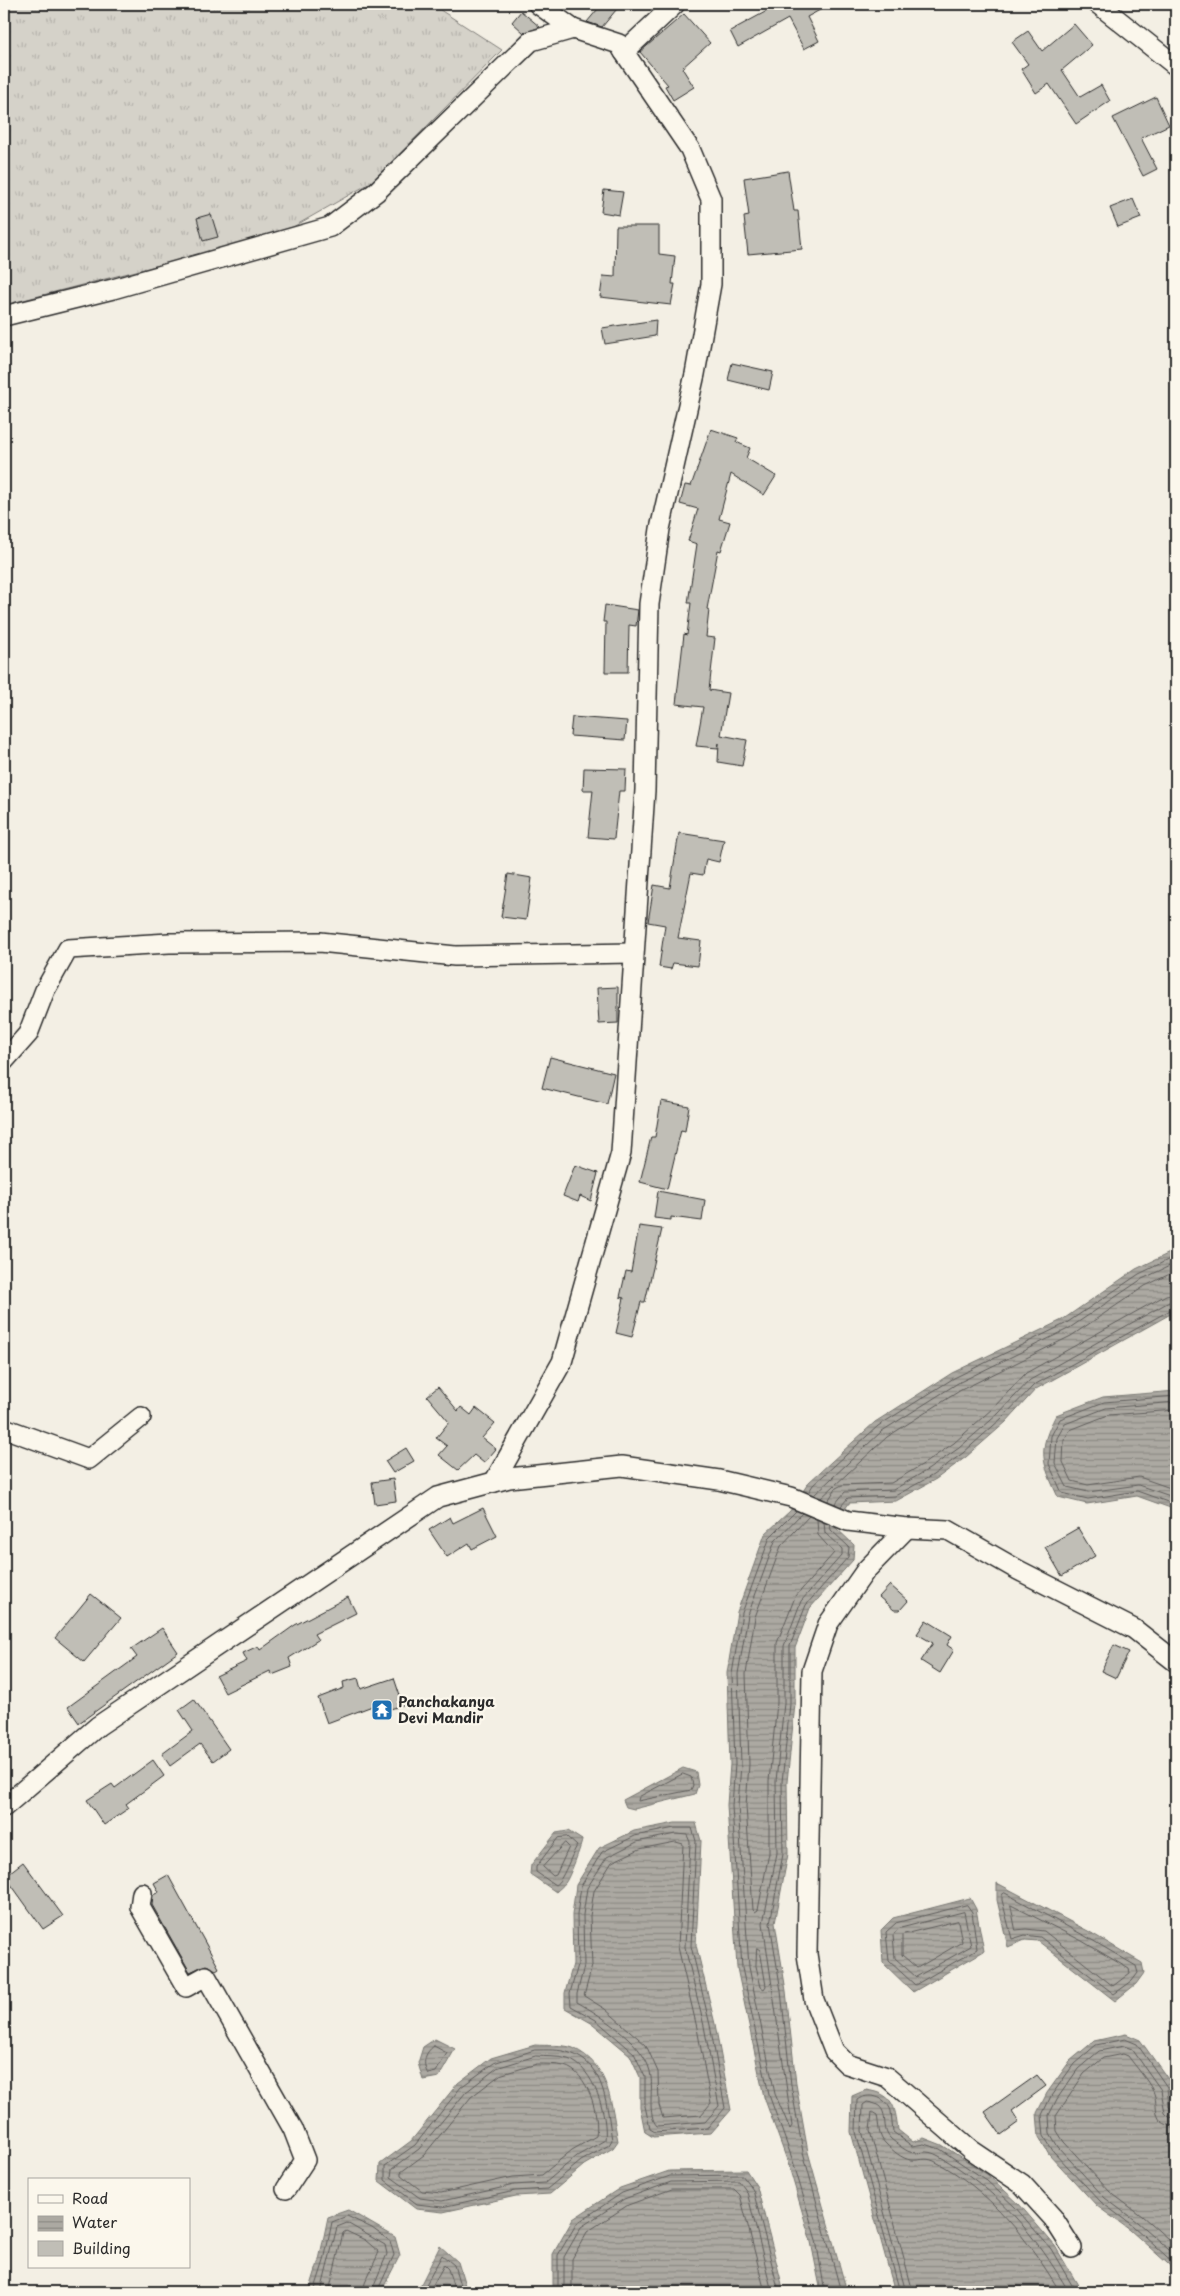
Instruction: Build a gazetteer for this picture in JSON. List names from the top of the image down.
{
  "places": {
    "temple": ["Panchakanya Devi Mandir"]
  },
  "legend": ["Road", "Water", "Building"]
}
